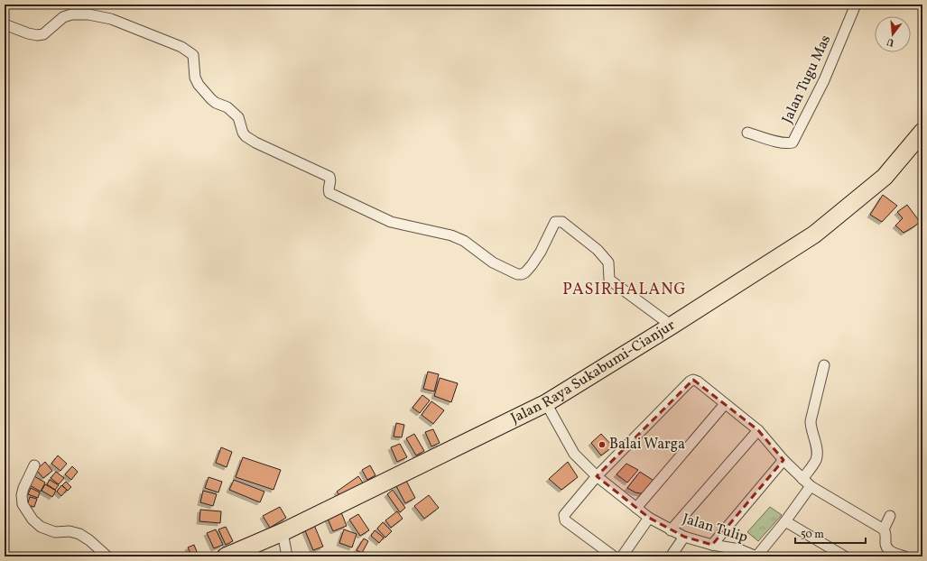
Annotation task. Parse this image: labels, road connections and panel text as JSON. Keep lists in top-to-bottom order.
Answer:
{
  "streets": {
    "highway": ["Jalan Raya Sukabumi-Cianjur"],
    "street": ["Jalan Tugu Mas", "Jalan Tulip"]
  },
  "crossings": [
    ["Jalan Raya Sukabumi-Cianjur", "Jalan Tulip"]
  ],
  "districts": ["PASIRHALANG"],
  "places": ["Balai Warga"],
  "scale_bar": "50 m",
  "north": "bottom"
}
